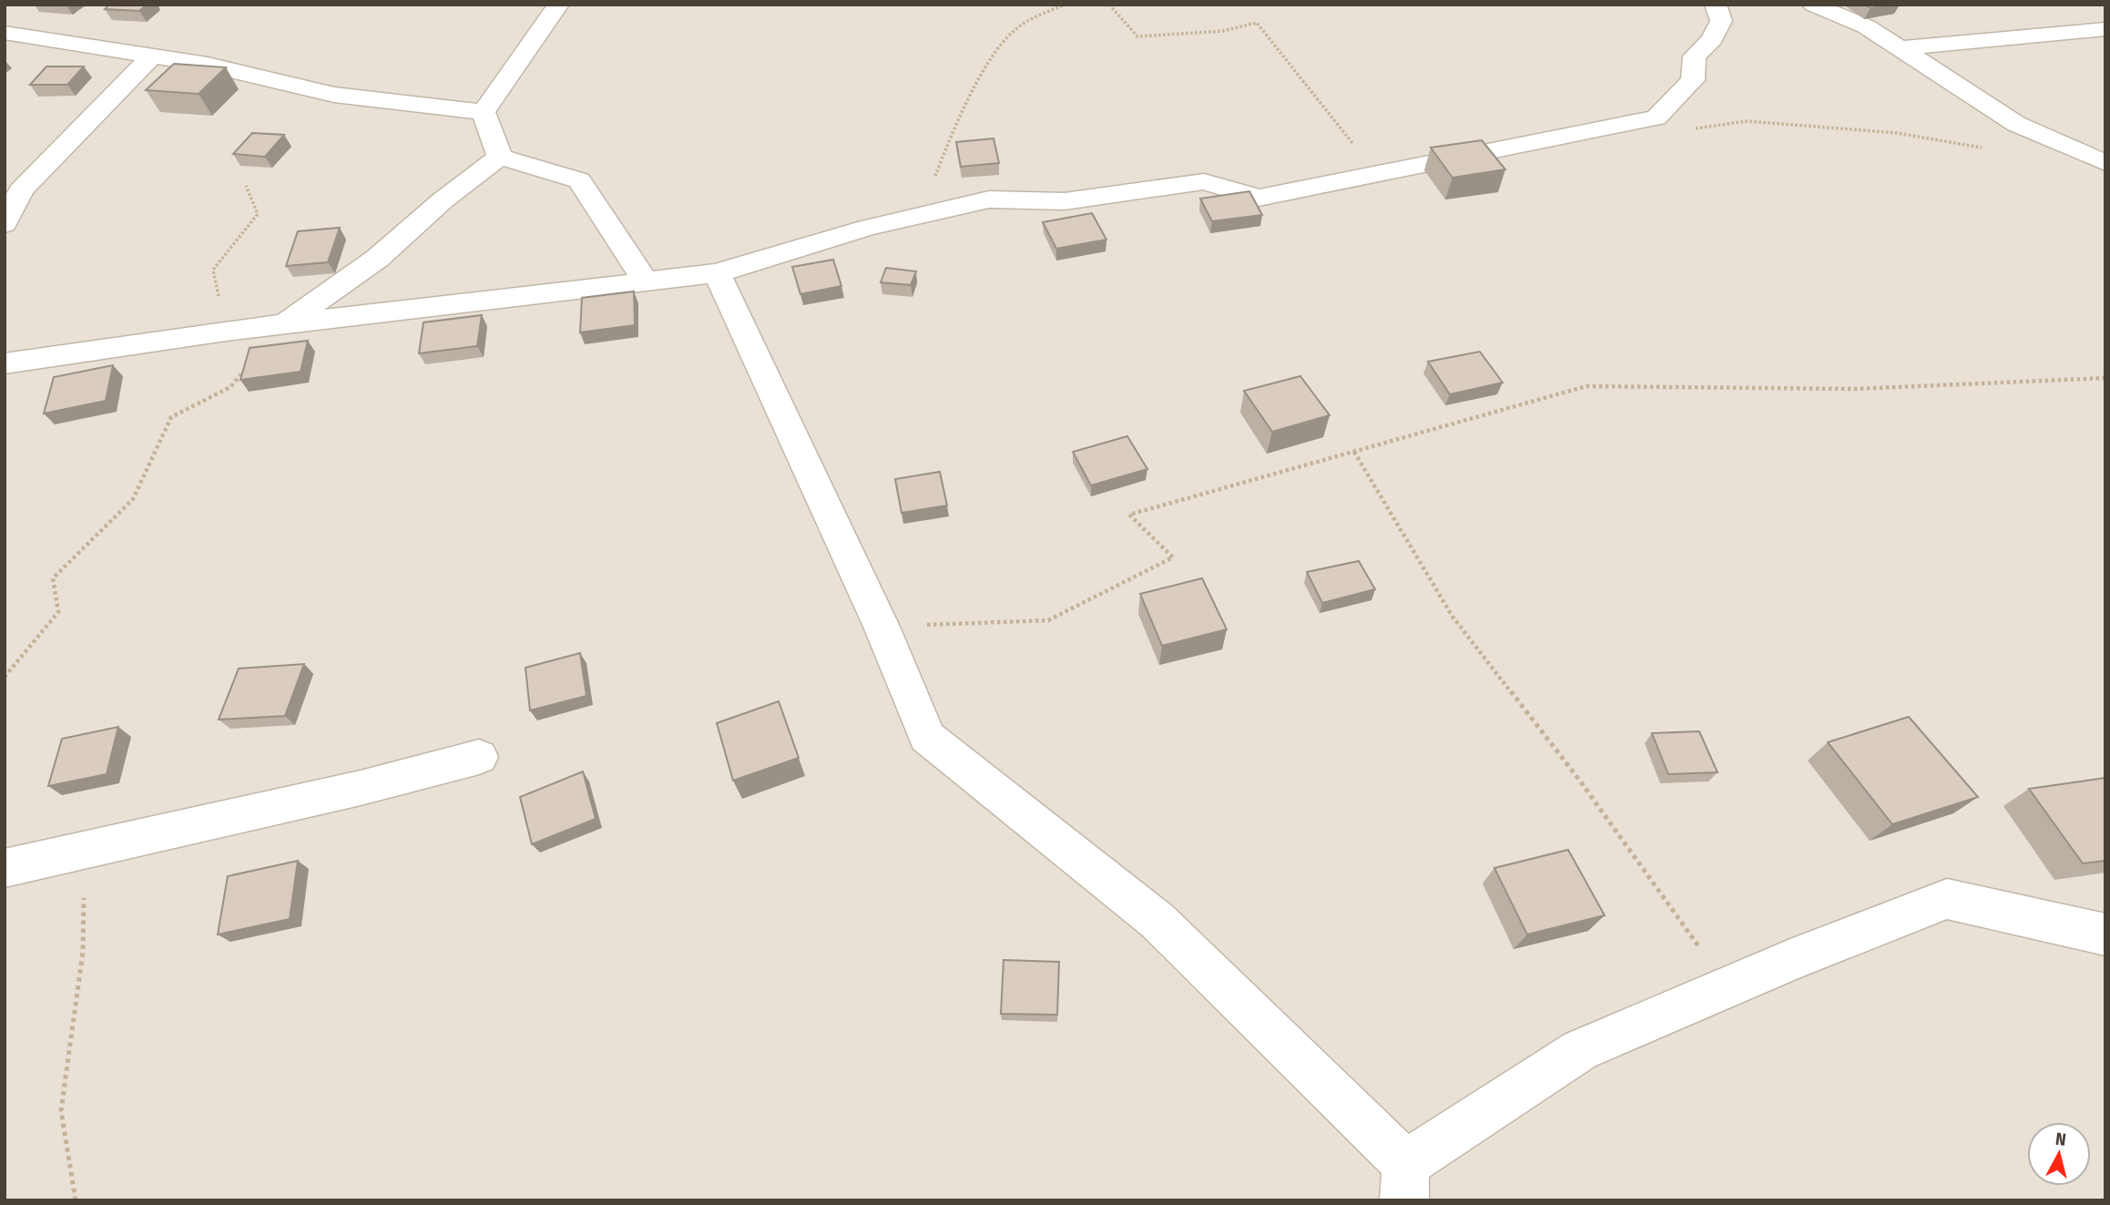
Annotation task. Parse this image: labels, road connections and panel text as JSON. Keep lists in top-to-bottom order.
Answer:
{
  "north": "top"
}
